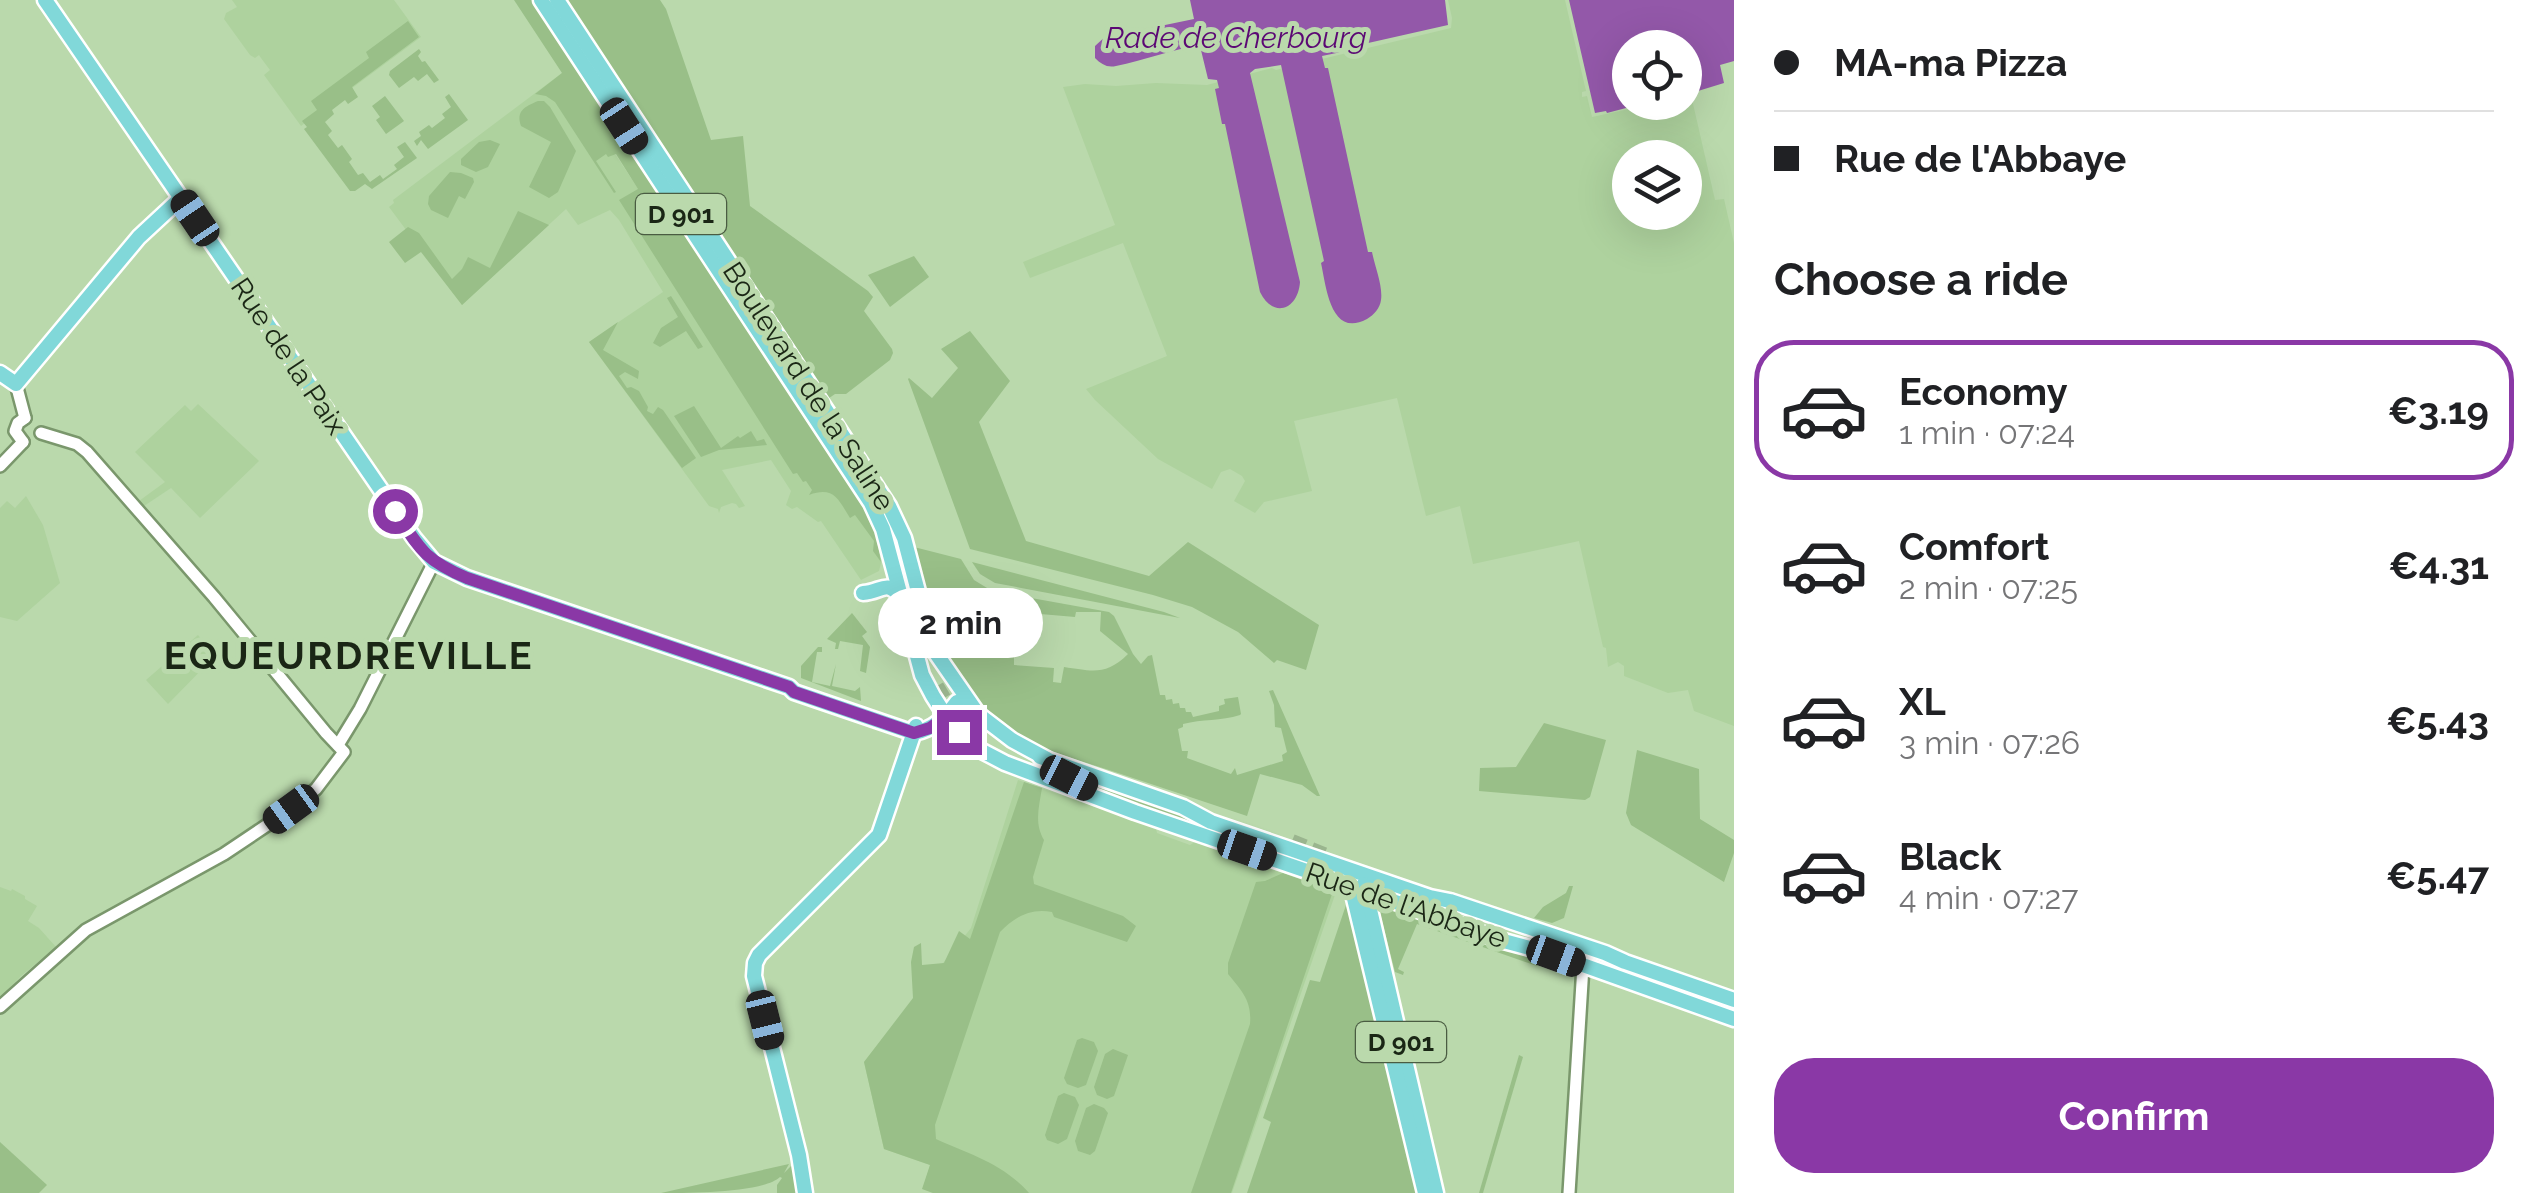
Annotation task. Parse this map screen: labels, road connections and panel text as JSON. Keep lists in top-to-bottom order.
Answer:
{
  "streets": {
    "main road": [
      "D 901",
      "Rue de la Paix",
      "Boulevard de la Saline",
      "Rue de l'Abbaye"
    ]
  },
  "crossings": [
    ["D 901", "Rue de l'Abbaye"],
    ["Boulevard de la Saline", "Rue de l'Abbaye"]
  ],
  "districts": ["EQUEURDREVILLE"],
  "water": ["Rade de Cherbourg"],
  "page": {
    "banner": ["MA-ma Pizza", "Rue de l'Abbaye"],
    "heading": "Choose a ride",
    "list": [
      {
        "name": "Economy",
        "note": "1 min · 07:24",
        "value": "€3.19"
      },
      {
        "name": "Comfort",
        "note": "2 min · 07:25",
        "value": "€4.31"
      },
      {
        "name": "XL",
        "note": "3 min · 07:26",
        "value": "€5.43"
      },
      {
        "name": "Black",
        "note": "4 min · 07:27",
        "value": "€5.47"
      }
    ],
    "bubble": "2 min",
    "buttons": "Confirm"
  }
}
